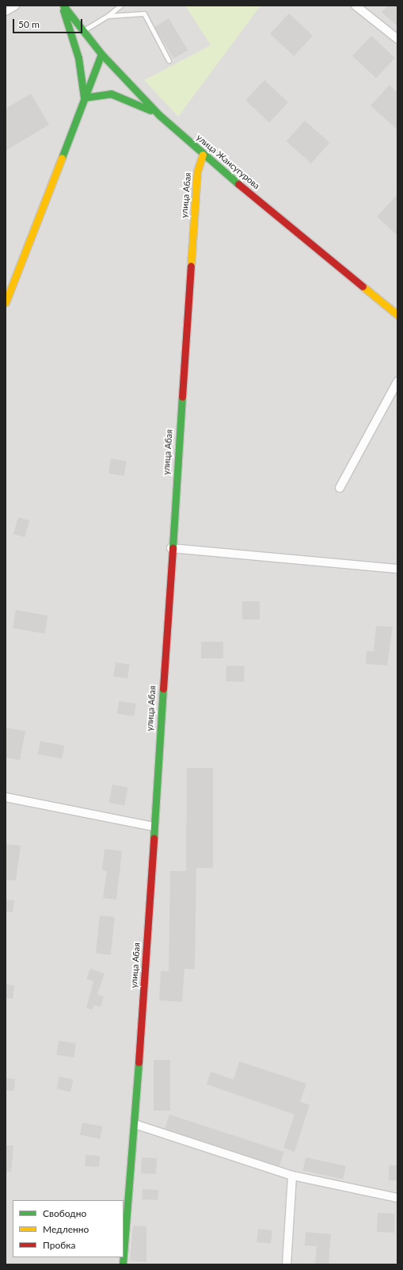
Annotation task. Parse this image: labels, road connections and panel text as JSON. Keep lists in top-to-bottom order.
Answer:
{
  "streets": {
    "street": ["улица Жансугурова", "улица Абая"]
  },
  "crossings": [
    ["улица Жансугурова", "улица Абая"]
  ],
  "legend": ["Свободно", "Медленно", "Пробка"],
  "scale_bar": "50 m"
}
